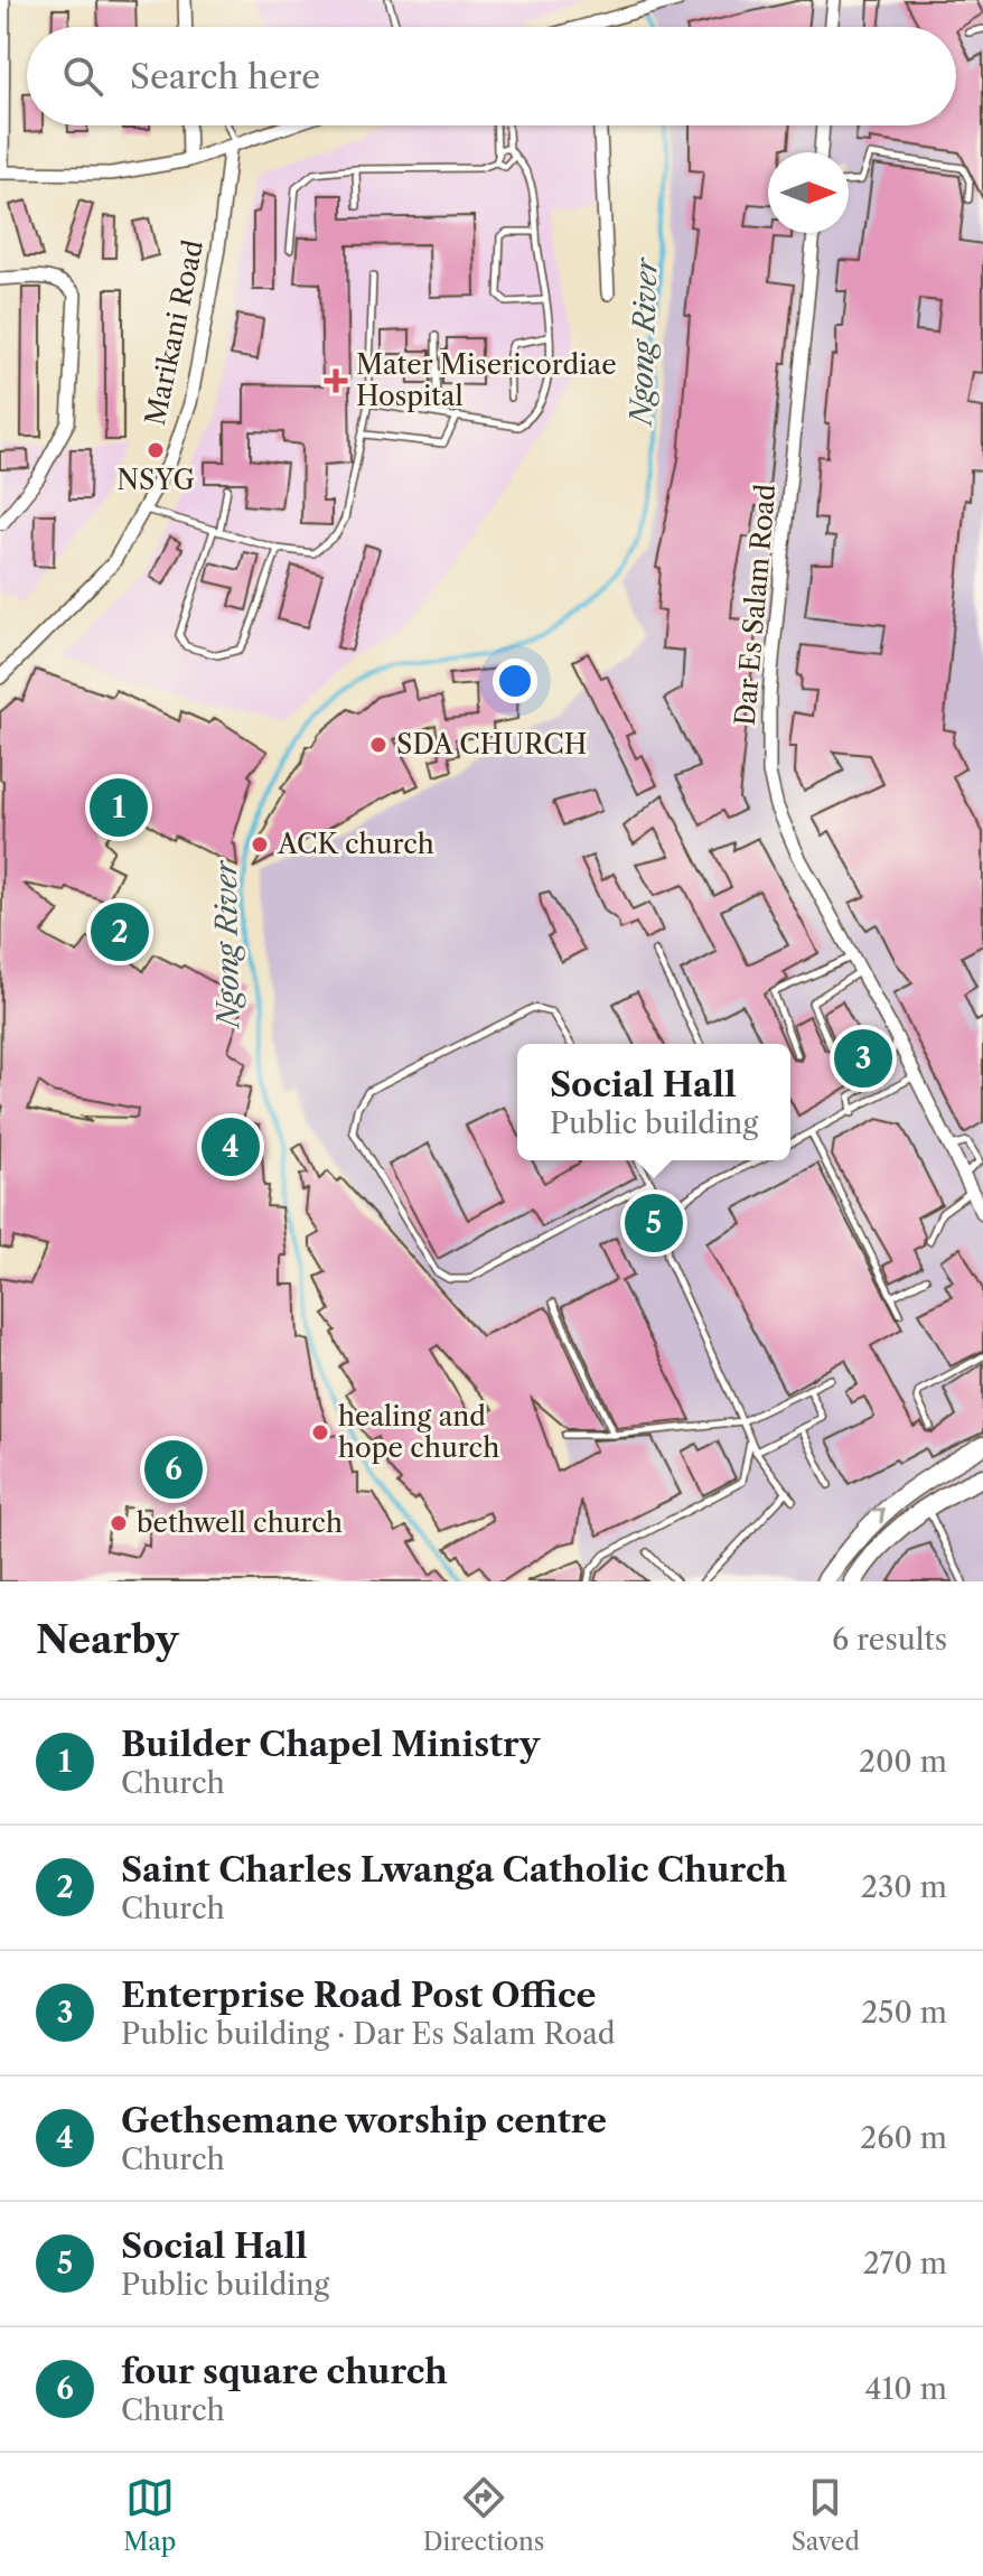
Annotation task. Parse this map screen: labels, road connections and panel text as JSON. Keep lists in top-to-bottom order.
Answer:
{
  "streets": {
    "street": ["Marikani Road", "Dar Es Salam Road"]
  },
  "water": ["Ngong River"],
  "places": {
    "health": ["Mater Misericordiae Hospital"],
    "other": [
      "NSYG",
      "SDA CHURCH",
      "ACK church",
      "healing and hope church",
      "bethwell church"
    ]
  },
  "north": "right",
  "page": {
    "search": "Search here",
    "pins": [
      "1",
      "2",
      "3",
      "4",
      "5",
      "6"
    ],
    "popup": ["Social Hall", "Public building"],
    "heading": ["Nearby", "6 results"],
    "list": [
      {
        "mark": "1",
        "name": "Builder Chapel Ministry",
        "note": "Church",
        "value": "200 m"
      },
      {
        "mark": "2",
        "name": "Saint Charles Lwanga Catholic Church",
        "note": "Church",
        "value": "230 m"
      },
      {
        "mark": "3",
        "name": "Enterprise Road Post Office",
        "note": "Public building · Dar Es Salam Road",
        "value": "250 m"
      },
      {
        "mark": "4",
        "name": "Gethsemane worship centre",
        "note": "Church",
        "value": "260 m"
      },
      {
        "mark": "5",
        "name": "Social Hall",
        "note": "Public building",
        "value": "270 m"
      },
      {
        "mark": "6",
        "name": "four square church",
        "note": "Church",
        "value": "410 m"
      }
    ],
    "nav": ["Map", "Directions", "Saved"]
  }
}
